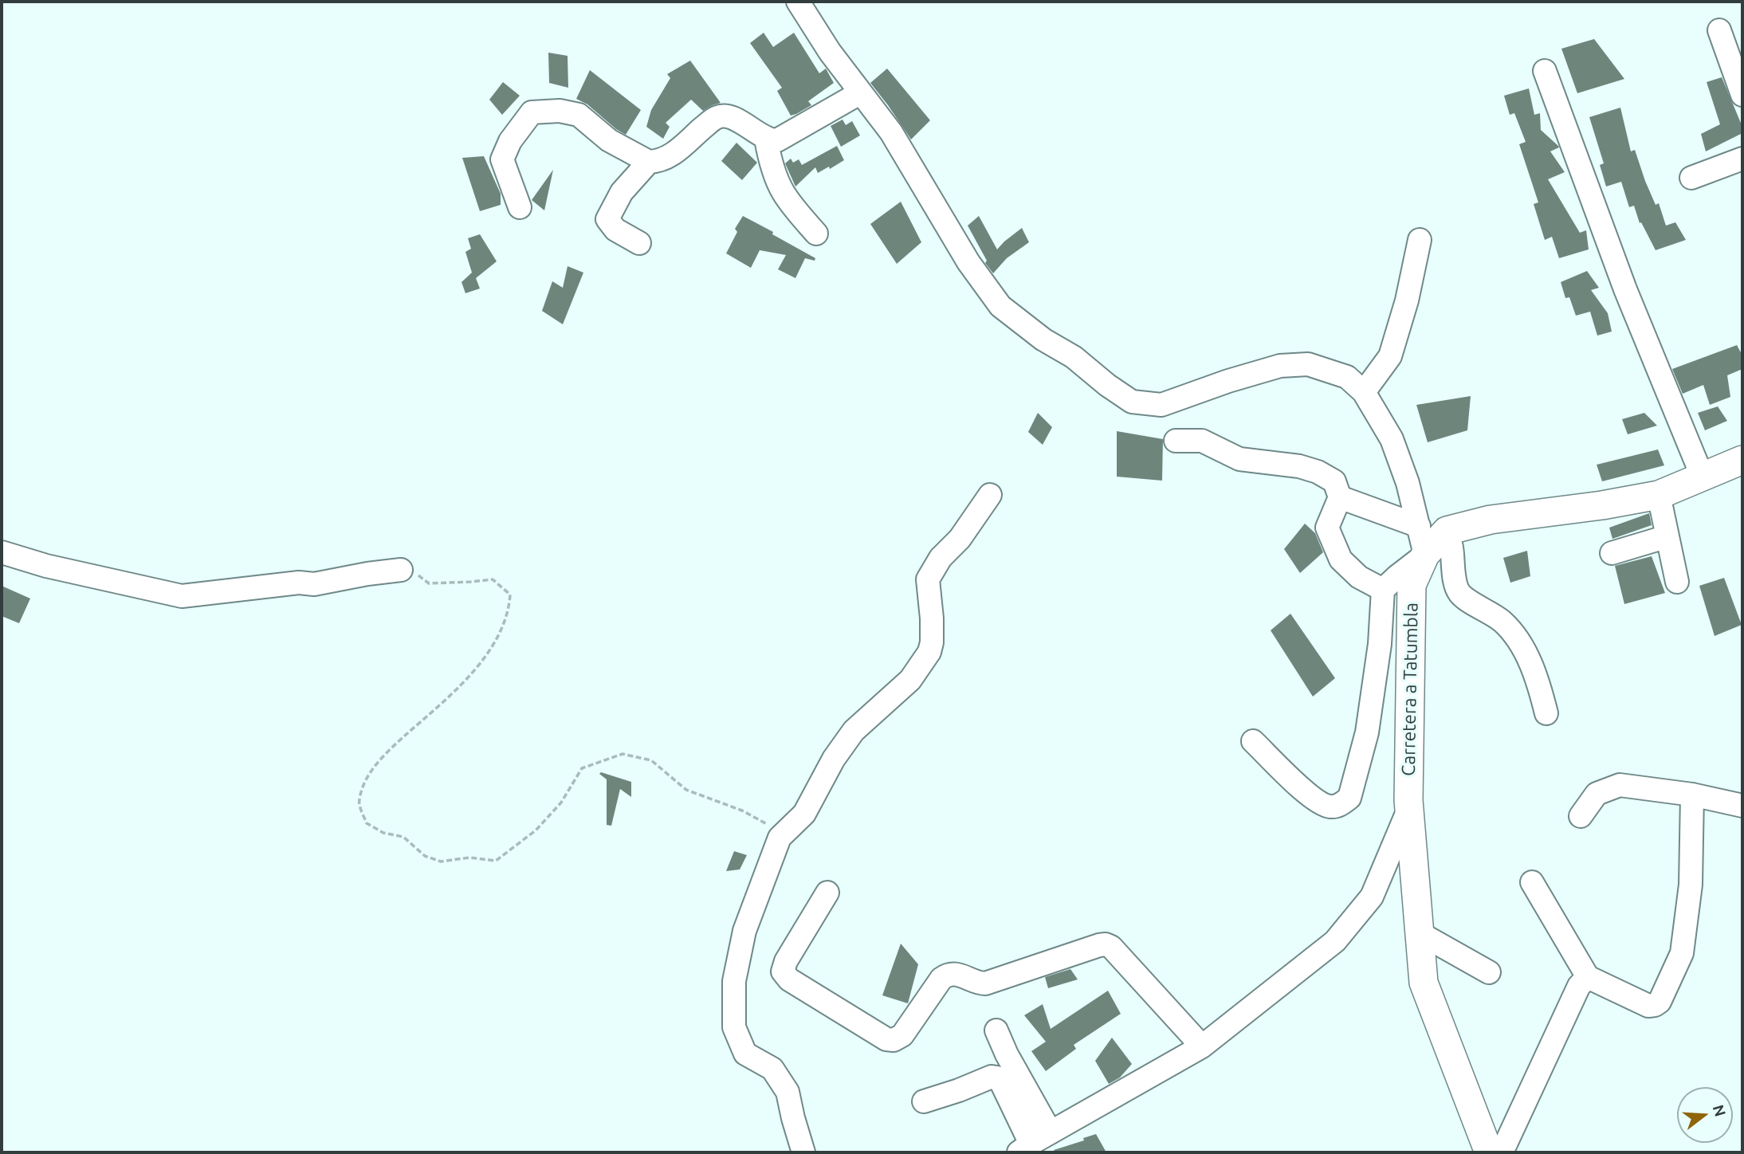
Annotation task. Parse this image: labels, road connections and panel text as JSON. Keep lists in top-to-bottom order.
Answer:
{
  "streets": {
    "main road": ["Carretera a Tatumbla"]
  },
  "north": "right"
}
